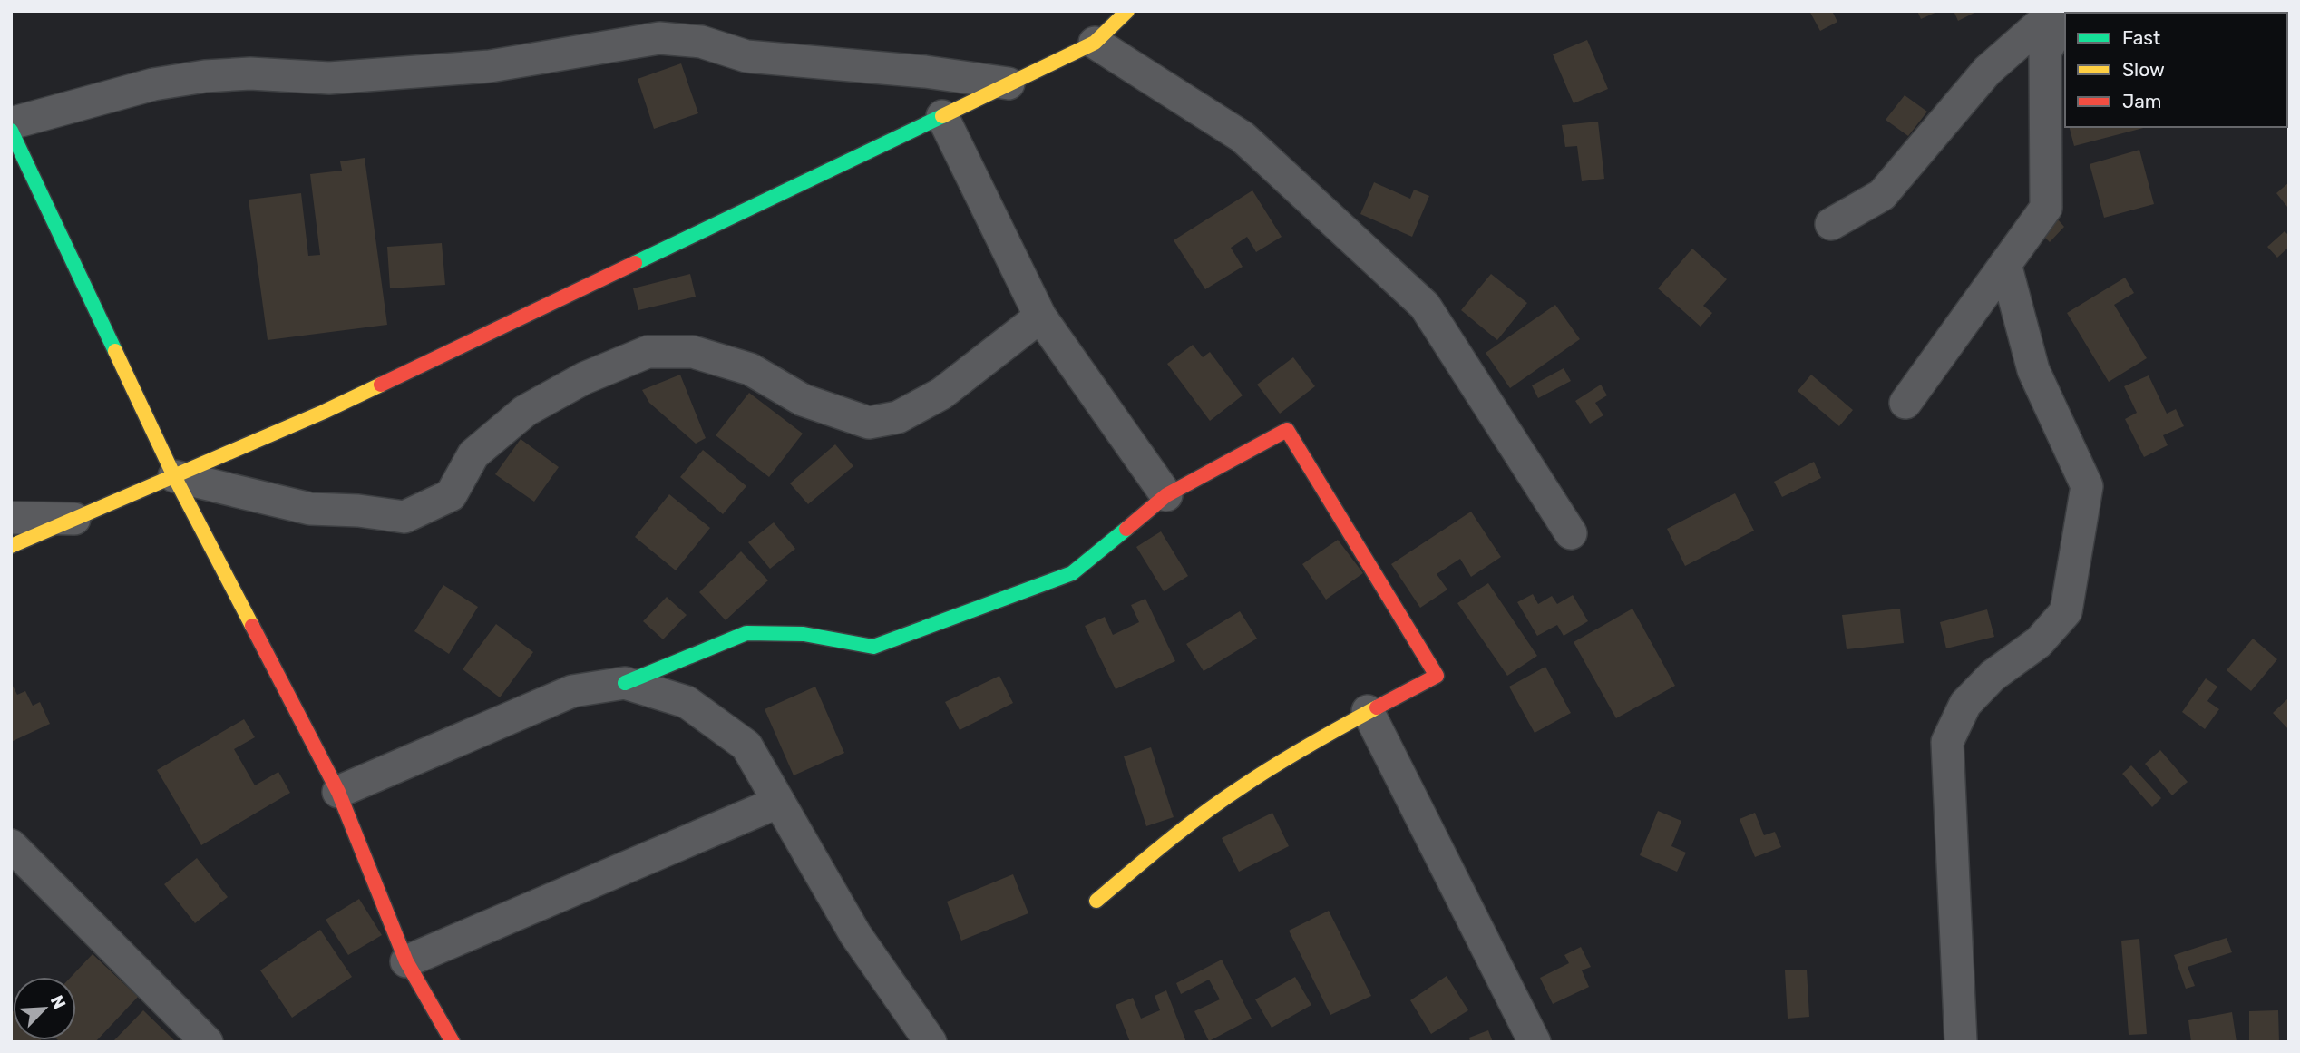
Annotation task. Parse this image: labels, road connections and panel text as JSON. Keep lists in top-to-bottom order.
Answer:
{
  "legend": ["Fast", "Slow", "Jam"],
  "north": "top right"
}
